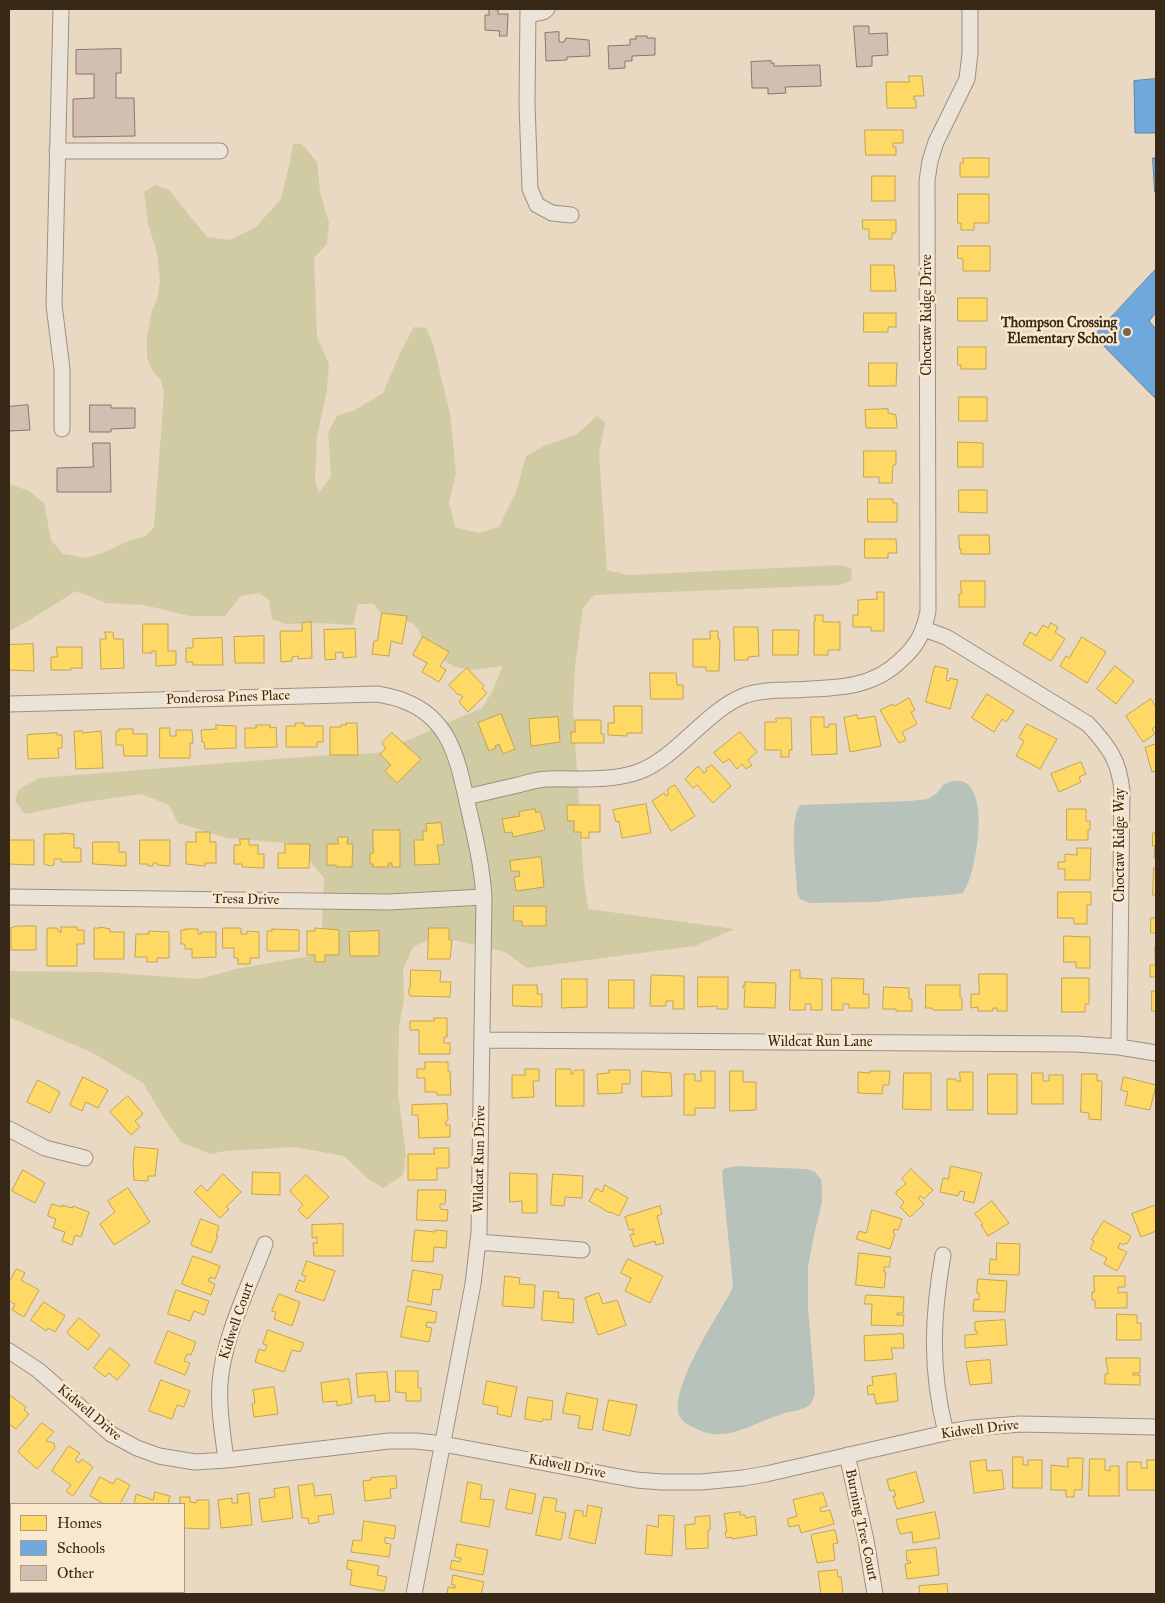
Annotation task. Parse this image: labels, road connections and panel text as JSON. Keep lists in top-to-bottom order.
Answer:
{
  "streets": {
    "street": [
      "Choctaw Ridge Drive",
      "Ponderosa Pines Place",
      "Choctaw Ridge Way",
      "Tresa Drive",
      "Wildcat Run Lane",
      "Wildcat Run Drive",
      "Kidwell Court",
      "Kidwell Drive",
      "Burning Tree Court"
    ]
  },
  "crossings": [
    ["Choctaw Ridge Drive", "Choctaw Ridge Way"],
    ["Ponderosa Pines Place", "Wildcat Run Drive"],
    ["Choctaw Ridge Way", "Wildcat Run Lane"],
    ["Tresa Drive", "Wildcat Run Drive"],
    ["Wildcat Run Lane", "Wildcat Run Drive"],
    ["Wildcat Run Drive", "Kidwell Drive"],
    ["Kidwell Court", "Kidwell Drive"],
    ["Kidwell Drive", "Burning Tree Court"]
  ],
  "places": ["Thompson Crossing Elementary School"],
  "legend": ["Homes", "Schools", "Other"]
}
